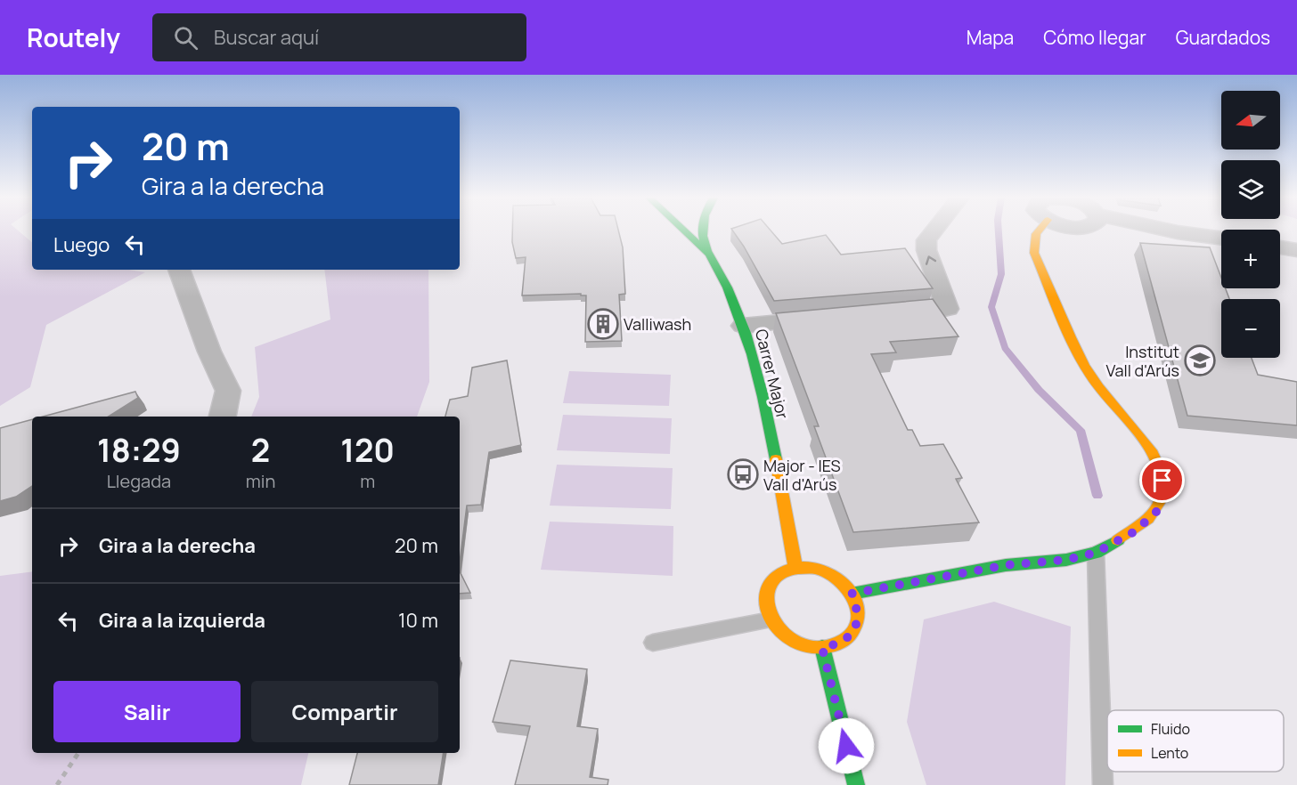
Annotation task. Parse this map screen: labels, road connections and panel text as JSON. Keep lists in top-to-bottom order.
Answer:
{
  "streets": {
    "street": ["Carrer Major"]
  },
  "places": {
    "building": ["Valliwash"],
    "school or university": ["Institut Vall d'Arús"],
    "bus stop": ["Major - IES Vall d'Arús"]
  },
  "legend": ["Fluido", "Lento"],
  "north": "left",
  "page": {
    "header": "Routely",
    "search": "Buscar aquí",
    "nav": ["Mapa", "Cómo llegar", "Guardados"],
    "map_buttons": ["+", "−"],
    "turn": ["20 m", "Gira a la derecha"],
    "then": "Luego",
    "eta": [
      "18:29",
      "Llegada",
      "2",
      "min",
      "120",
      "m"
    ],
    "list": [
      {
        "name": "Gira a la derecha",
        "value": "20 m"
      },
      {
        "name": "Gira a la izquierda",
        "value": "10 m"
      }
    ],
    "buttons": ["Salir", "Compartir"]
  }
}
